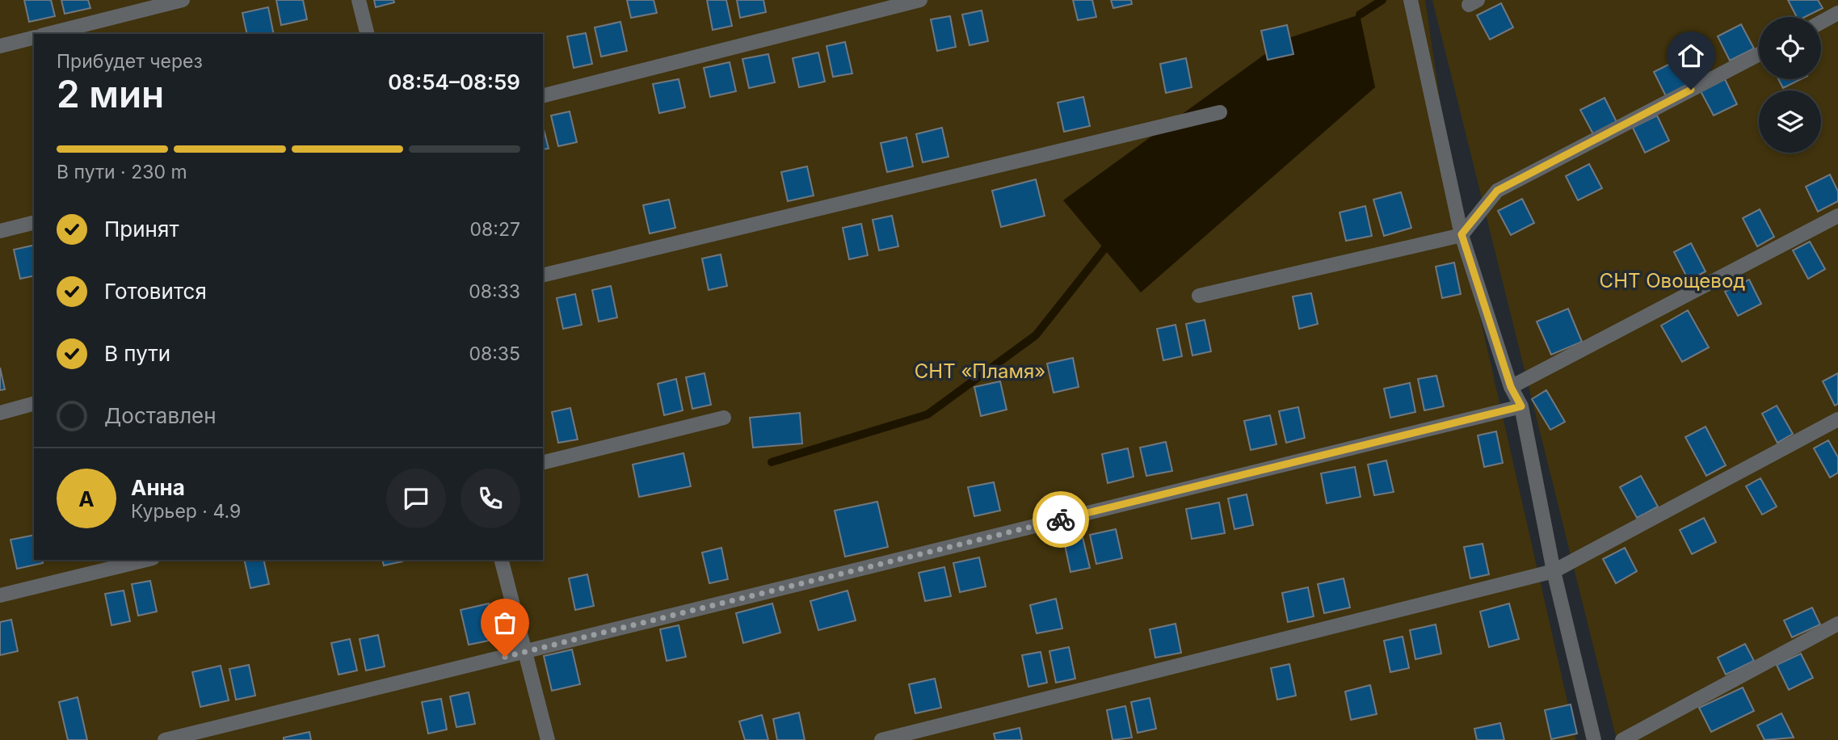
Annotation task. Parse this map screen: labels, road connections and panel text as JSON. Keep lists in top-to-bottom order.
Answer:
{
  "parks": ["СНТ Овощевод", "СНТ «Пламя»"],
  "page": {
    "heading": ["2 мин", "Прибудет через", "08:54–08:59"],
    "panel": ["Анна", "Курьер · 4.9"],
    "bar": "В пути · 230 m",
    "list": [
      ["Принят", "08:27"],
      ["Готовится", "08:33"],
      ["В пути", "08:35"],
      "Доставлен"
    ],
    "round": "А"
  }
}
